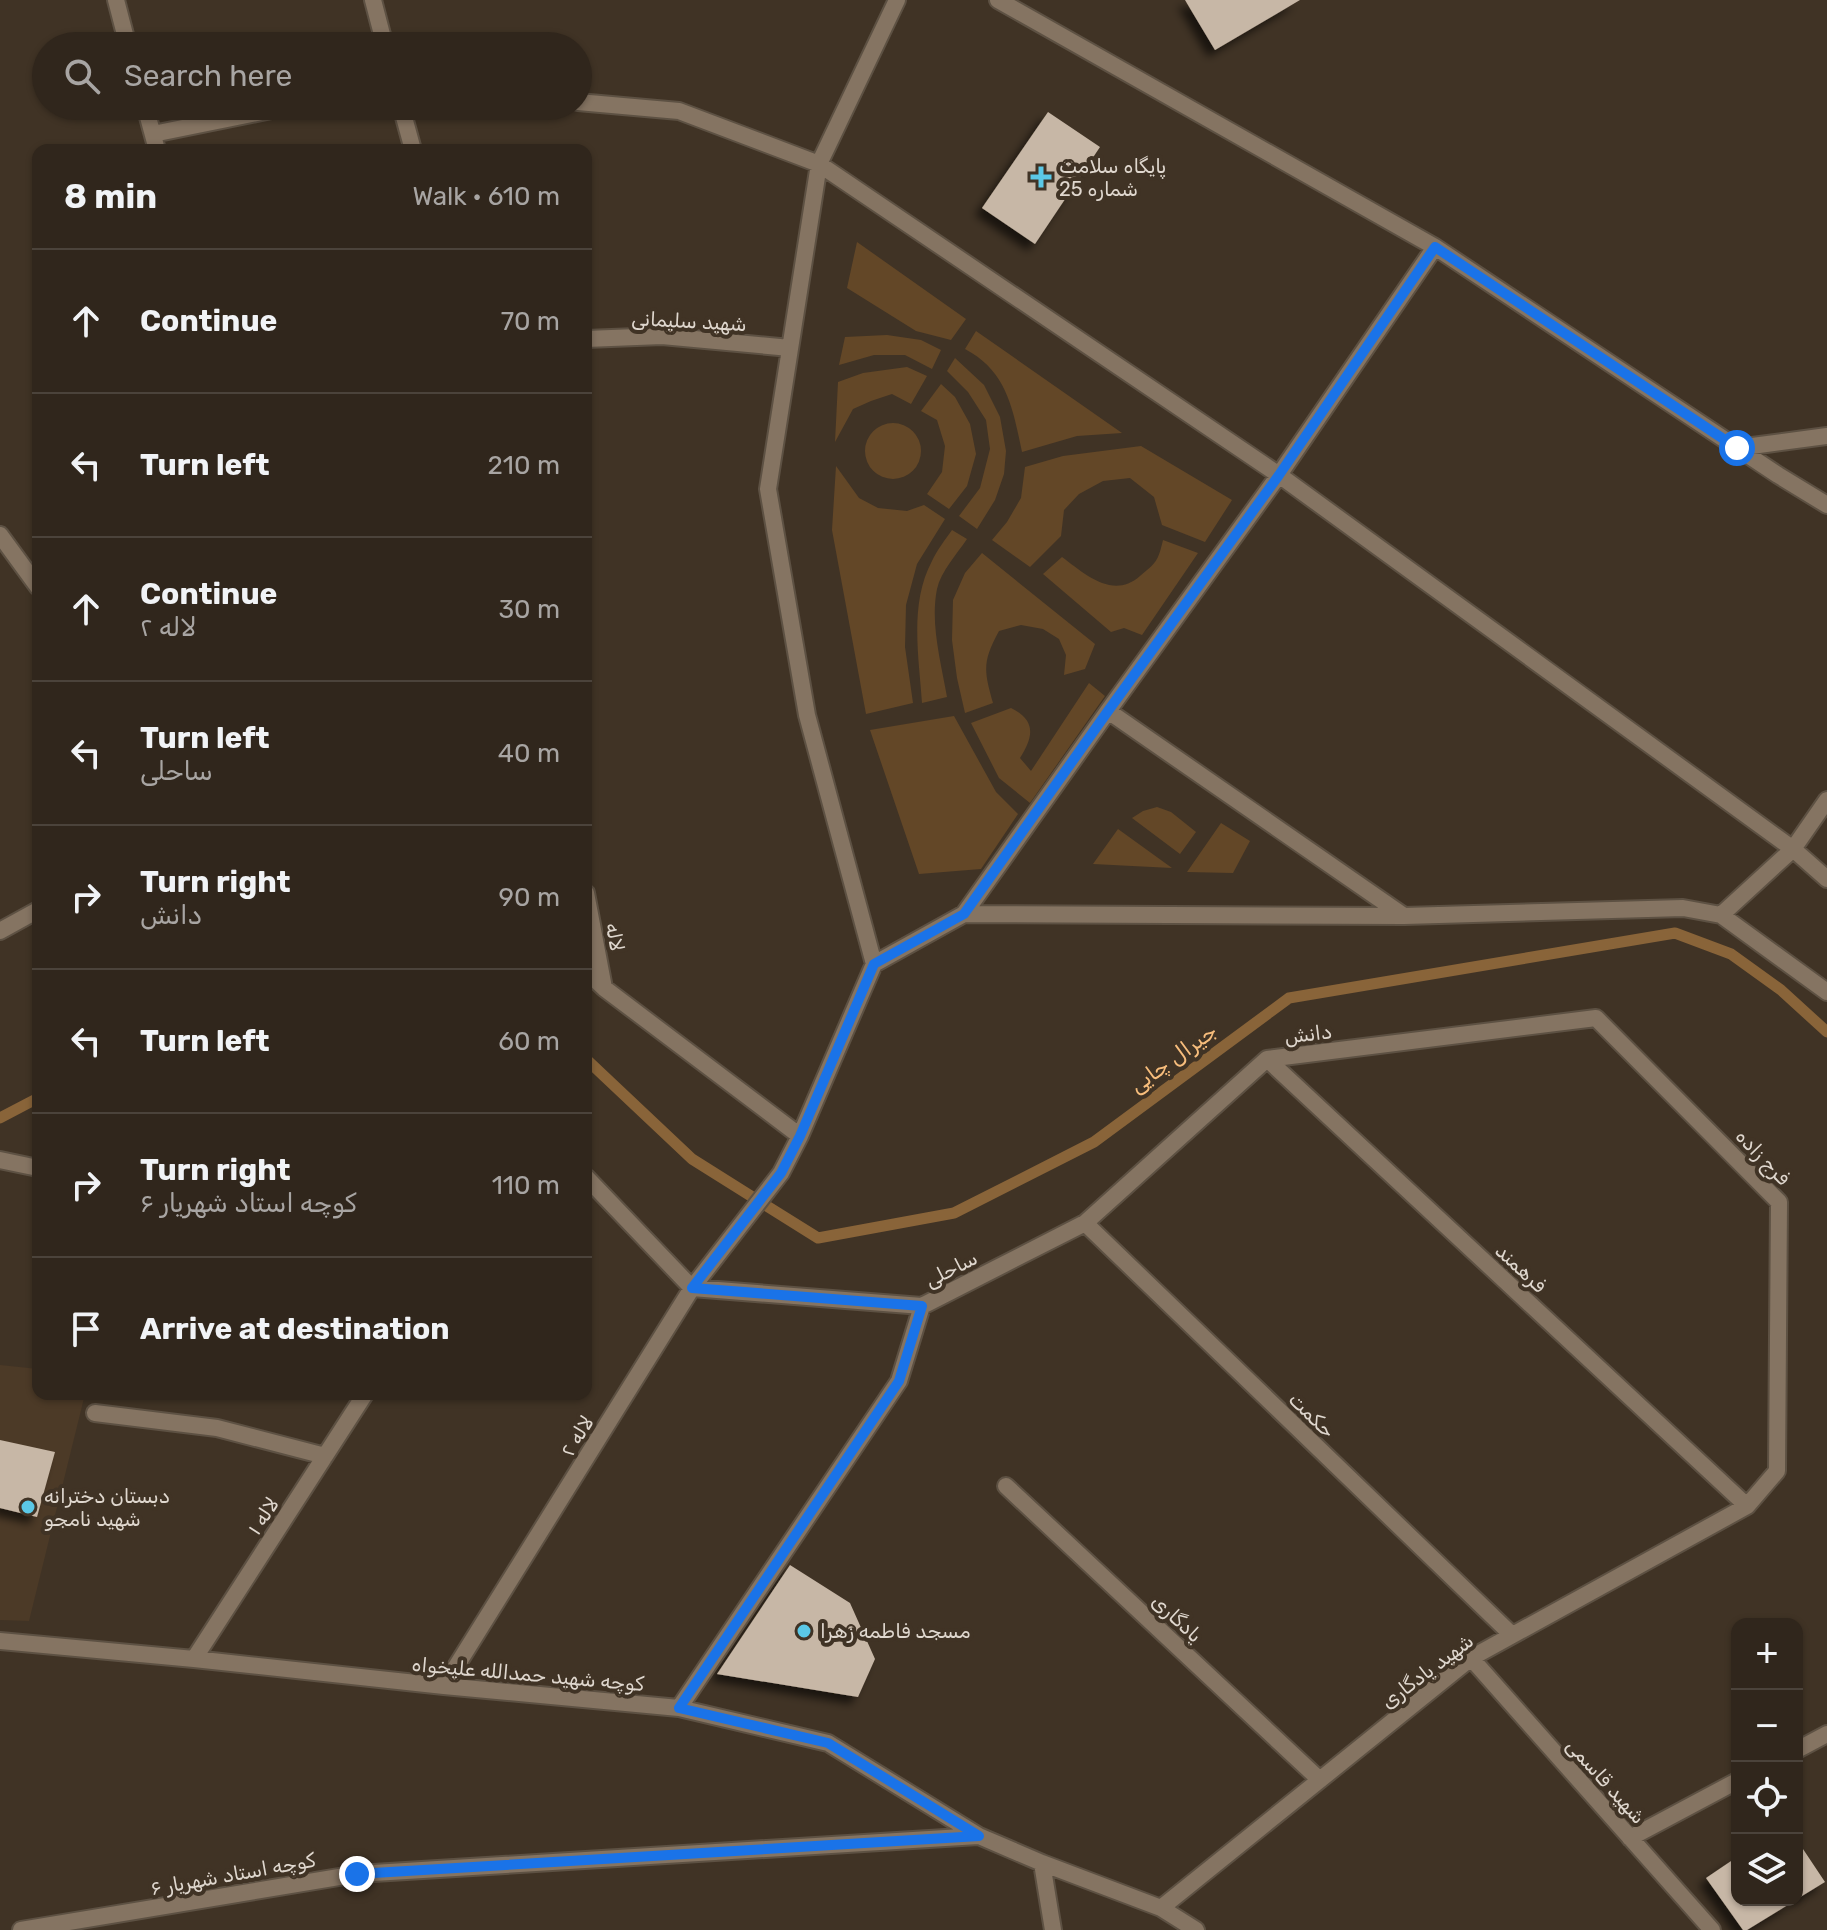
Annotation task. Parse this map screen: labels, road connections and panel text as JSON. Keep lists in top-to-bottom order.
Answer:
{
  "streets": {
    "street": [
      "شهید سلیمانی",
      "لاله",
      "دانش",
      "فرج زاده",
      "فرهمند",
      "ساحلی",
      "حکمت",
      "لاله ۲",
      "لاله ۱",
      "یادگاری",
      "شهید یادگاری",
      "کوچه شهید حمدالله علیخواه",
      "شهید قاسمی",
      "کوچه استاد شهریار ۶"
    ]
  },
  "crossings": [
    ["دانش", "فرج زاده"],
    ["دانش", "فرهمند"],
    ["دانش", "ساحلی"],
    ["دانش", "حکمت"],
    ["فرج زاده", "شهید یادگاری"],
    ["فرهمند", "شهید یادگاری"],
    ["ساحلی", "حکمت"],
    ["ساحلی", "لاله ۲"],
    ["حکمت", "شهید یادگاری"],
    ["لاله ۲", "کوچه شهید حمدالله علیخواه"],
    ["لاله ۱", "کوچه شهید حمدالله علیخواه"],
    ["یادگاری", "شهید یادگاری"],
    ["شهید یادگاری", "کوچه شهید حمدالله علیخواه"],
    ["شهید یادگاری", "شهید قاسمی"],
    ["کوچه شهید حمدالله علیخواه", "کوچه استاد شهریار ۶"]
  ],
  "water": ["جیرال چایی"],
  "places": {
    "health": ["پایگاه سلامت شماره 25"],
    "other": ["دبستان دخترانه شهید نامجو", "مسجد فاطمه زهرا"]
  },
  "page": {
    "search": "Search here",
    "heading": ["8 min", "Walk · 610 m"],
    "list": [
      ["Continue", "70 m"],
      ["Turn left", "210 m"],
      ["Continue", "لاله ۲", "30 m"],
      ["Turn left", "ساحلی", "40 m"],
      ["Turn right", "دانش", "90 m"],
      ["Turn left", "60 m"],
      ["Turn right", "کوچه استاد شهریار ۶", "110 m"],
      "Arrive at destination"
    ],
    "map_buttons": ["+", "−"]
  }
}
